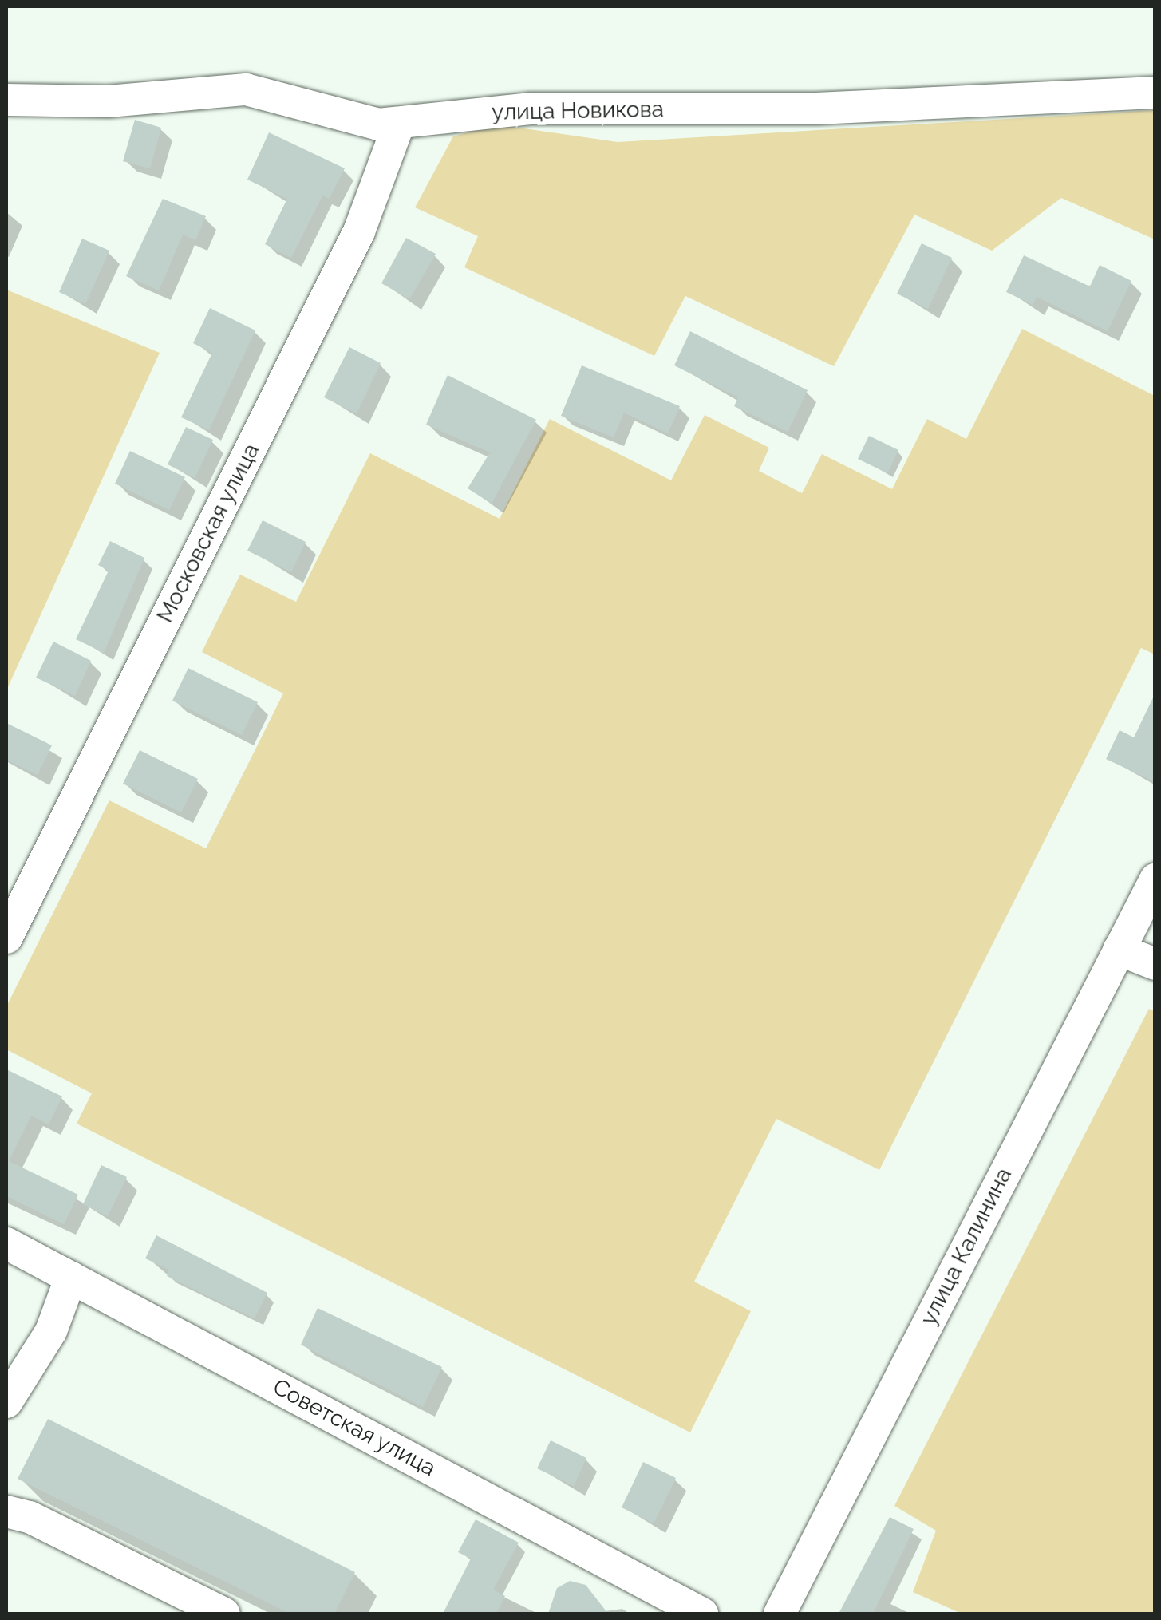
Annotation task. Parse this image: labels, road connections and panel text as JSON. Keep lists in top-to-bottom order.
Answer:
{
  "streets": {
    "street": [
      "улица Новикова",
      "Московская улица",
      "улица Калинина",
      "Советская улица"
    ]
  },
  "crossings": [
    ["улица Новикова", "Московская улица"]
  ]
}
